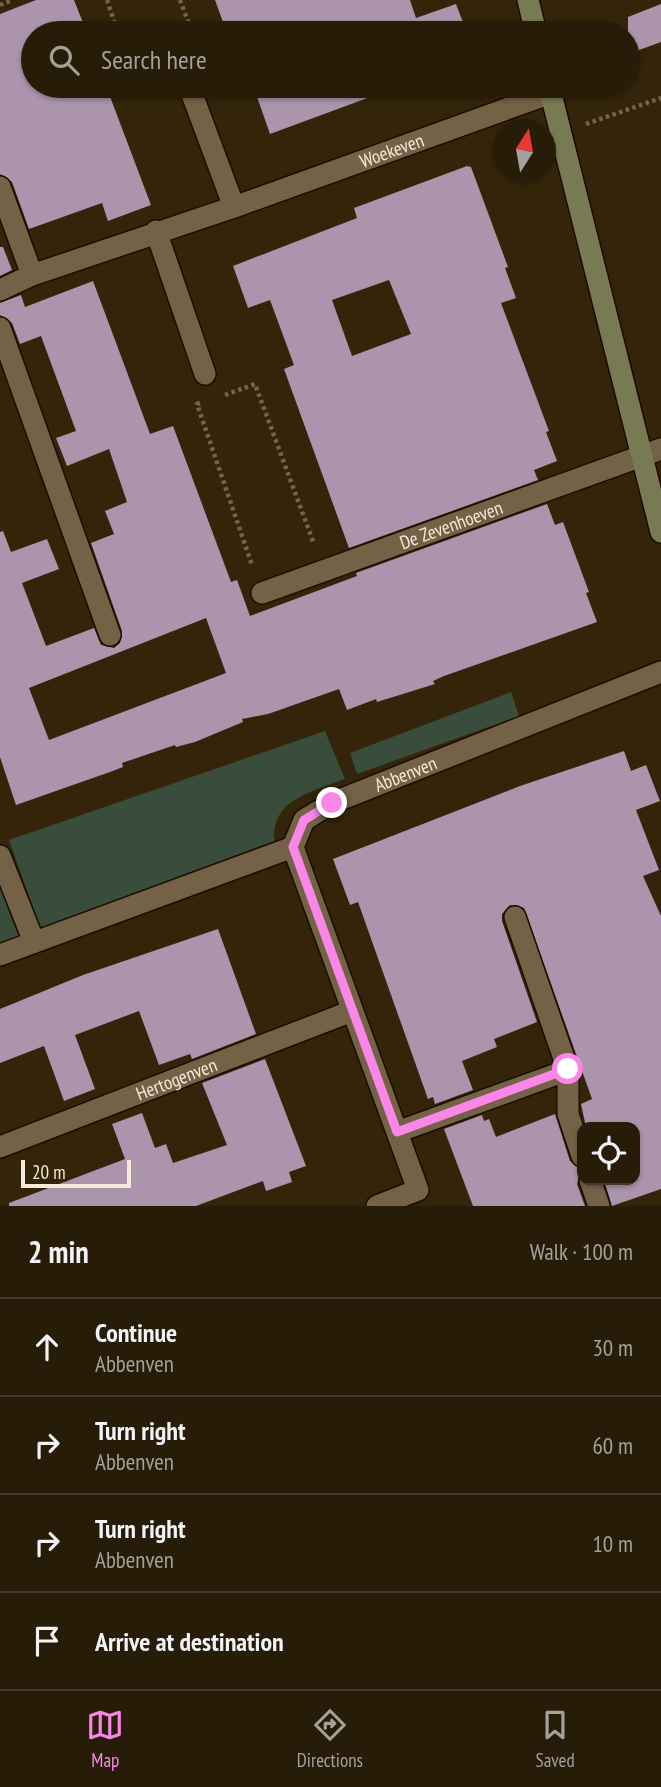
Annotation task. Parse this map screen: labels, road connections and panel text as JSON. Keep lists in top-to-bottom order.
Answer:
{
  "streets": {
    "street": [
      "Woekeven",
      "De Zevenhoeven",
      "Abbenven",
      "Hertogenven"
    ]
  },
  "scale_bar": "20 m",
  "north": "top",
  "page": {
    "search": "Search here",
    "scale": "20 m",
    "heading": ["2 min", "Walk · 100 m"],
    "list": [
      ["Continue", "Abbenven", "30 m"],
      ["Turn right", "Abbenven", "60 m"],
      ["Turn right", "Abbenven", "10 m"],
      "Arrive at destination"
    ],
    "nav": ["Map", "Directions", "Saved"]
  }
}
